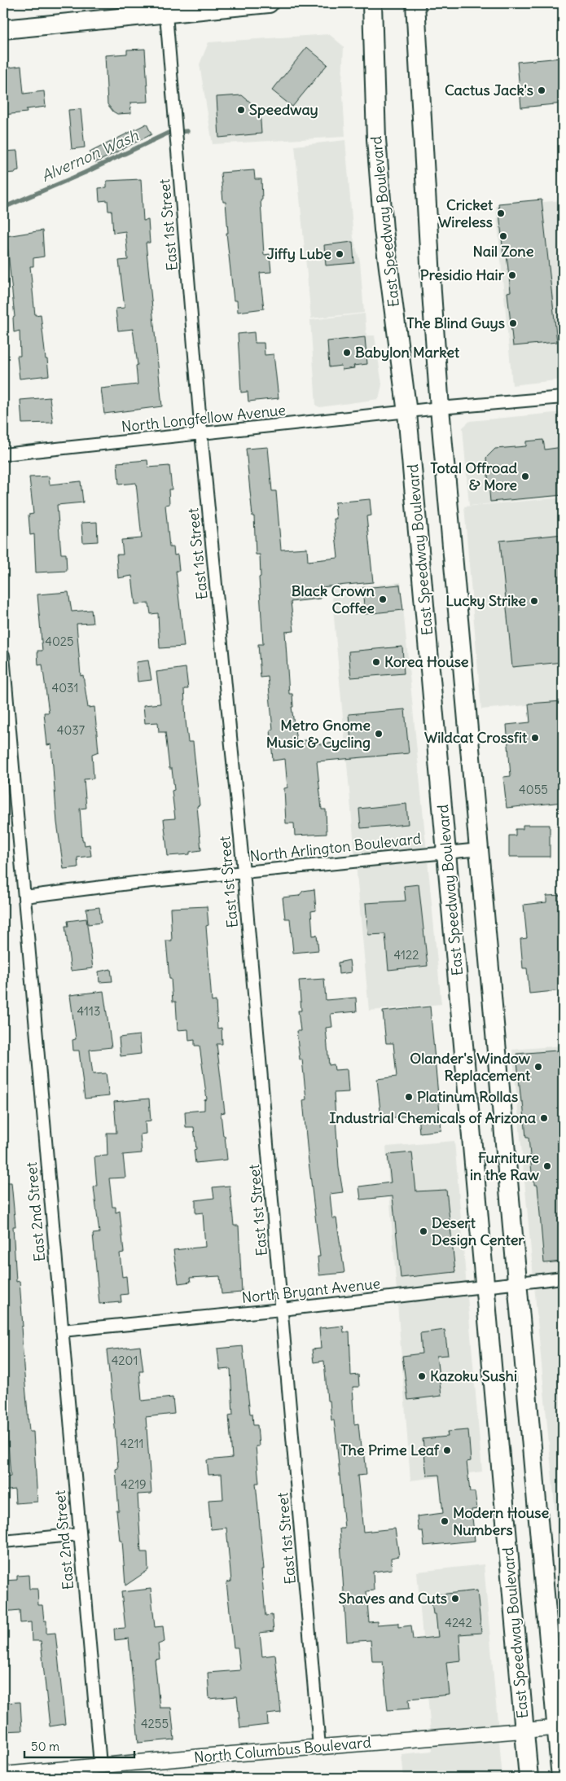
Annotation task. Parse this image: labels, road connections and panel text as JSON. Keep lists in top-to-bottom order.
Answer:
{
  "streets": {
    "main road": ["East Speedway Boulevard"],
    "street": [
      "East 1st Street",
      "North Longfellow Avenue",
      "North Arlington Boulevard",
      "East 2nd Street",
      "North Bryant Avenue",
      "North Columbus Boulevard"
    ]
  },
  "crossings": [
    ["East Speedway Boulevard", "North Longfellow Avenue"],
    ["East Speedway Boulevard", "North Arlington Boulevard"],
    ["East Speedway Boulevard", "North Bryant Avenue"],
    ["East Speedway Boulevard", "North Columbus Boulevard"],
    ["East 1st Street", "North Longfellow Avenue"],
    ["East 1st Street", "North Arlington Boulevard"],
    ["East 1st Street", "North Bryant Avenue"],
    ["East 1st Street", "North Columbus Boulevard"],
    ["North Arlington Boulevard", "East 2nd Street"],
    ["East 2nd Street", "North Bryant Avenue"],
    ["East 2nd Street", "North Columbus Boulevard"]
  ],
  "water": ["Alvernon Wash"],
  "places": [
    "Cactus Jack's",
    "Speedway",
    "Cricket Wireless",
    "Nail Zone",
    "Jiffy Lube",
    "Presidio Hair",
    "The Blind Guys",
    "Babylon Market",
    "Total Offroad & More",
    "Black Crown Coffee",
    "Lucky Strike",
    "Korea House",
    "Metro Gnome Music & Cycling",
    "Wildcat Crossfit",
    "Olander's Window Replacement",
    "Platinum Rollas",
    "Industrial Chemicals of Arizona",
    "Furniture in the Raw",
    "Desert Design Center",
    "Kazoku Sushi",
    "The Prime Leaf",
    "Modern House Numbers",
    "Shaves and Cuts"
  ],
  "house_numbers": [
    "4025",
    "4031",
    "4037",
    "4055",
    "4122",
    "4113",
    "4201",
    "4211",
    "4219",
    "4242",
    "4255"
  ],
  "scale_bar": "50 m"
}
